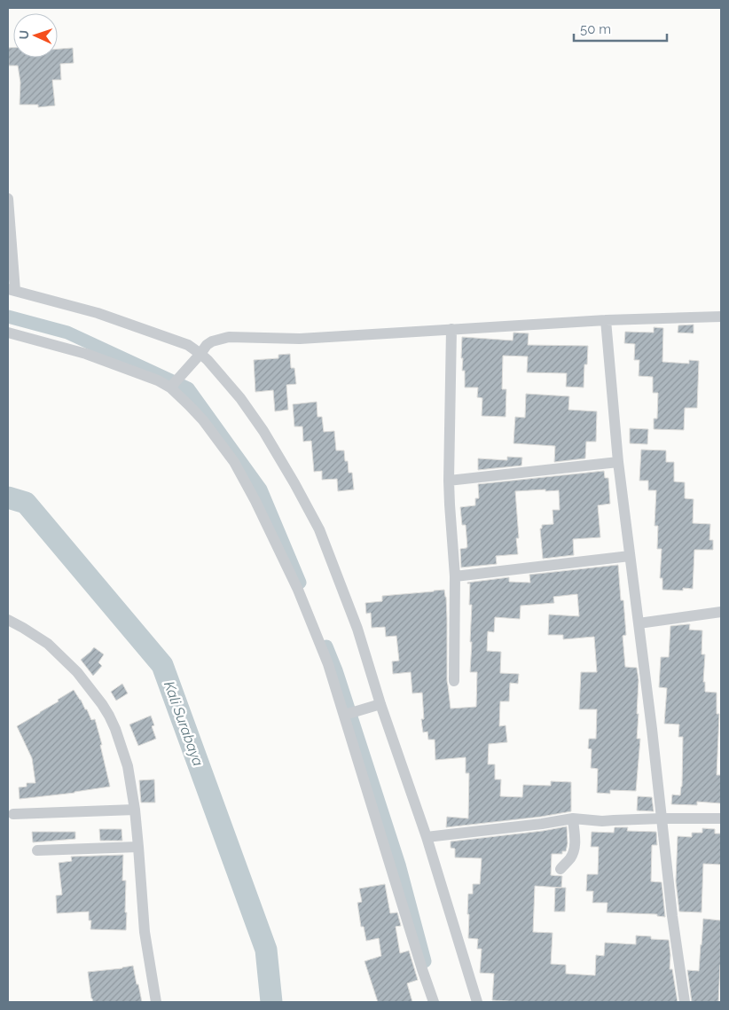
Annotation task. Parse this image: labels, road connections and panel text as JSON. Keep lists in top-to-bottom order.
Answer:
{
  "water": ["Kali Surabaya"],
  "scale_bar": "50 m",
  "north": "left"
}
